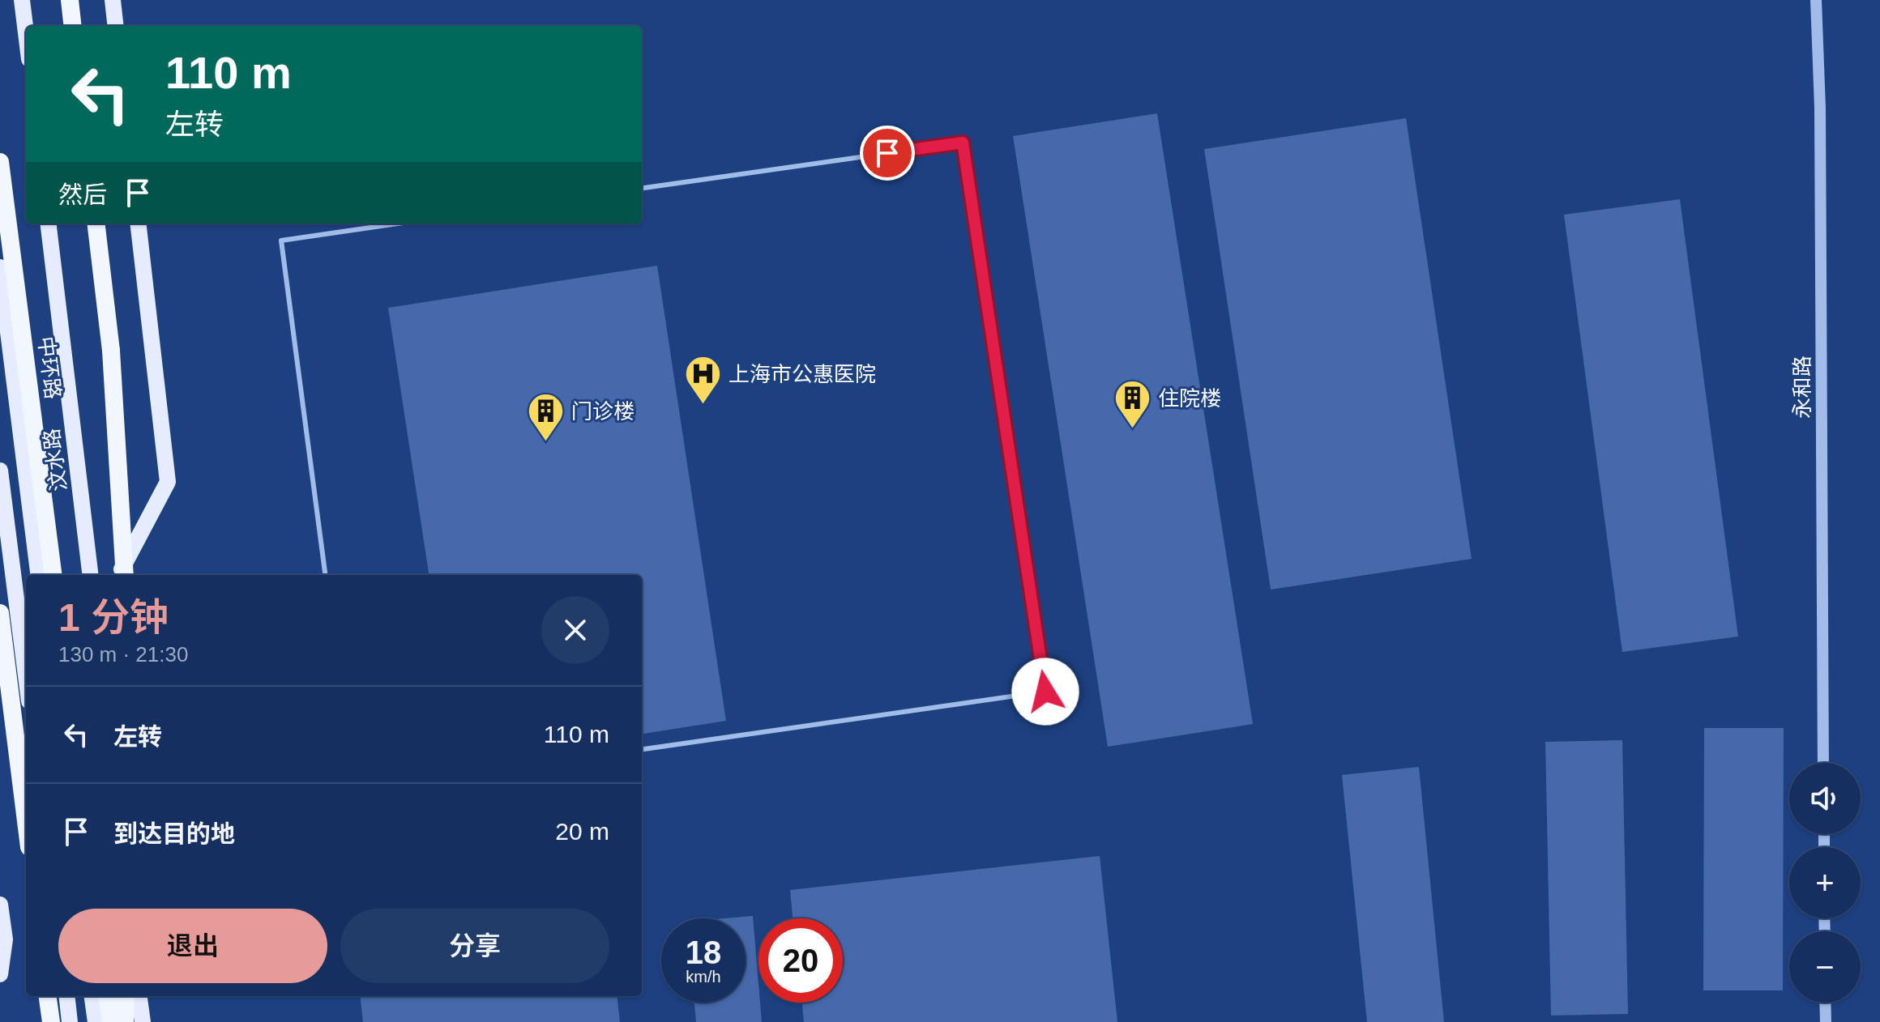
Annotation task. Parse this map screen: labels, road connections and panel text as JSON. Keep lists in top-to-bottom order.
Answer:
{
  "streets": {
    "highway": ["中环路"],
    "main road": ["汶水路"],
    "street": ["永和路"]
  },
  "places": {
    "hospital": ["上海市公惠医院"],
    "building": ["住院楼", "门诊楼"]
  },
  "page": {
    "turn": ["110 m", "左转"],
    "then": "然后",
    "heading": ["1 分钟", "130 m · 21:30"],
    "list": [
      {
        "name": "左转",
        "value": "110 m"
      },
      {
        "name": "到达目的地",
        "value": "20 m"
      }
    ],
    "map_buttons": ["+", "−"],
    "buttons": ["退出", "分享"],
    "speed": "18 km/h",
    "limit": "20"
  }
}
